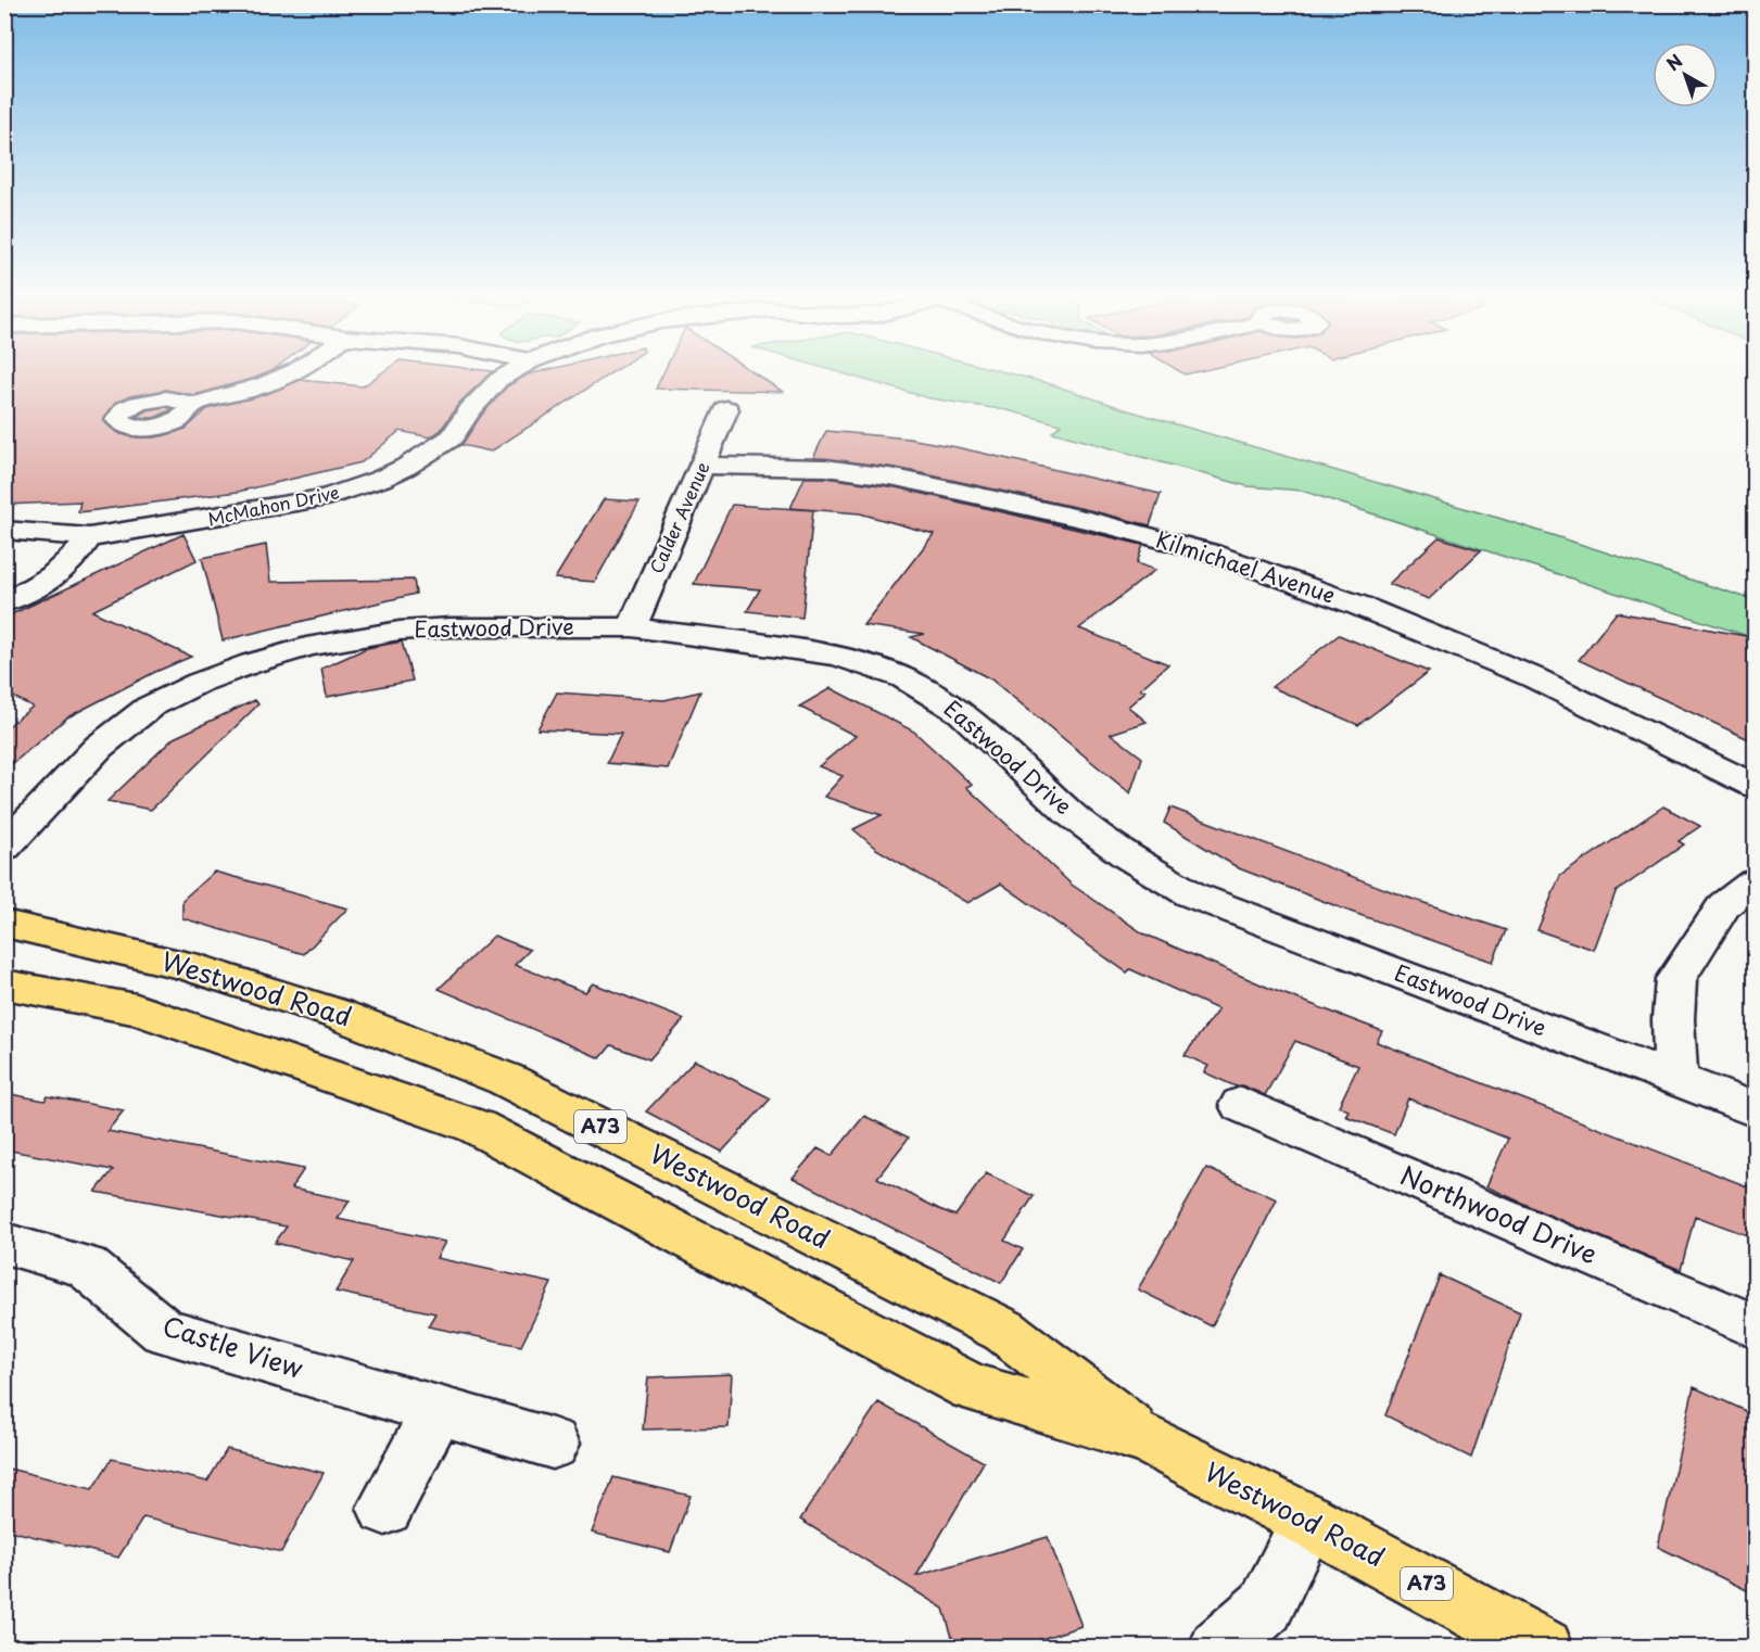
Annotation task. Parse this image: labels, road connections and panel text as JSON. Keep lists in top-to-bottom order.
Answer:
{
  "streets": {
    "main road": ["Westwood Road", "A73"],
    "street": [
      "McMahon Drive",
      "Calder Avenue",
      "Kilmichael Avenue",
      "Eastwood Drive",
      "Northwood Drive",
      "Castle View"
    ]
  },
  "crossings": [
    ["Calder Avenue", "Kilmichael Avenue"],
    ["Calder Avenue", "Eastwood Drive"]
  ],
  "north": "top left"
}
